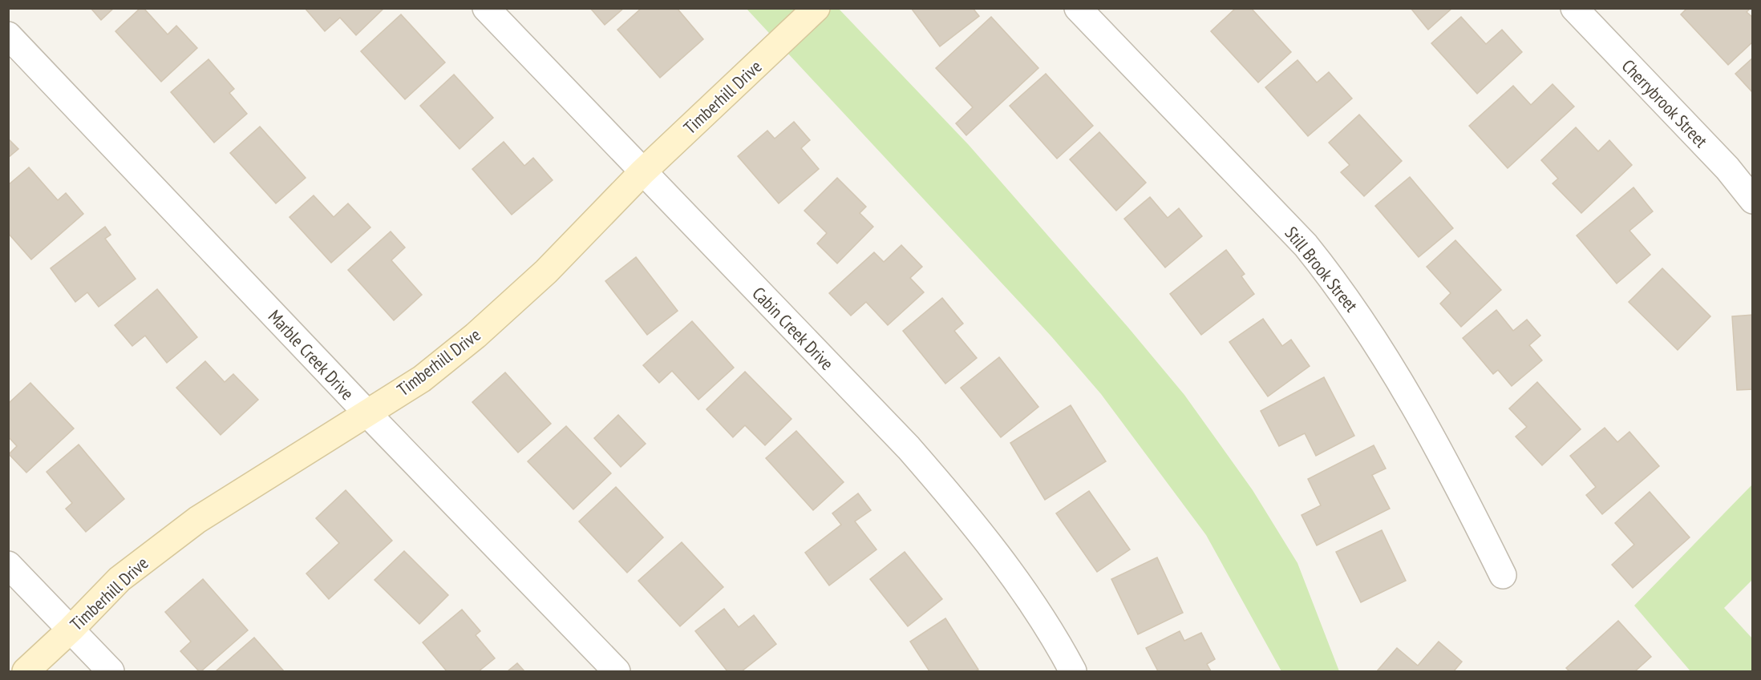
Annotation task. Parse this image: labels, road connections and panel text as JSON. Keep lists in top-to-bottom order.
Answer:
{
  "streets": {
    "street": [
      "Timberhill Drive",
      "Cherrybrook Street",
      "Still Brook Street",
      "Cabin Creek Drive",
      "Marble Creek Drive"
    ]
  },
  "crossings": [
    ["Timberhill Drive", "Cabin Creek Drive"],
    ["Timberhill Drive", "Marble Creek Drive"]
  ]
}
